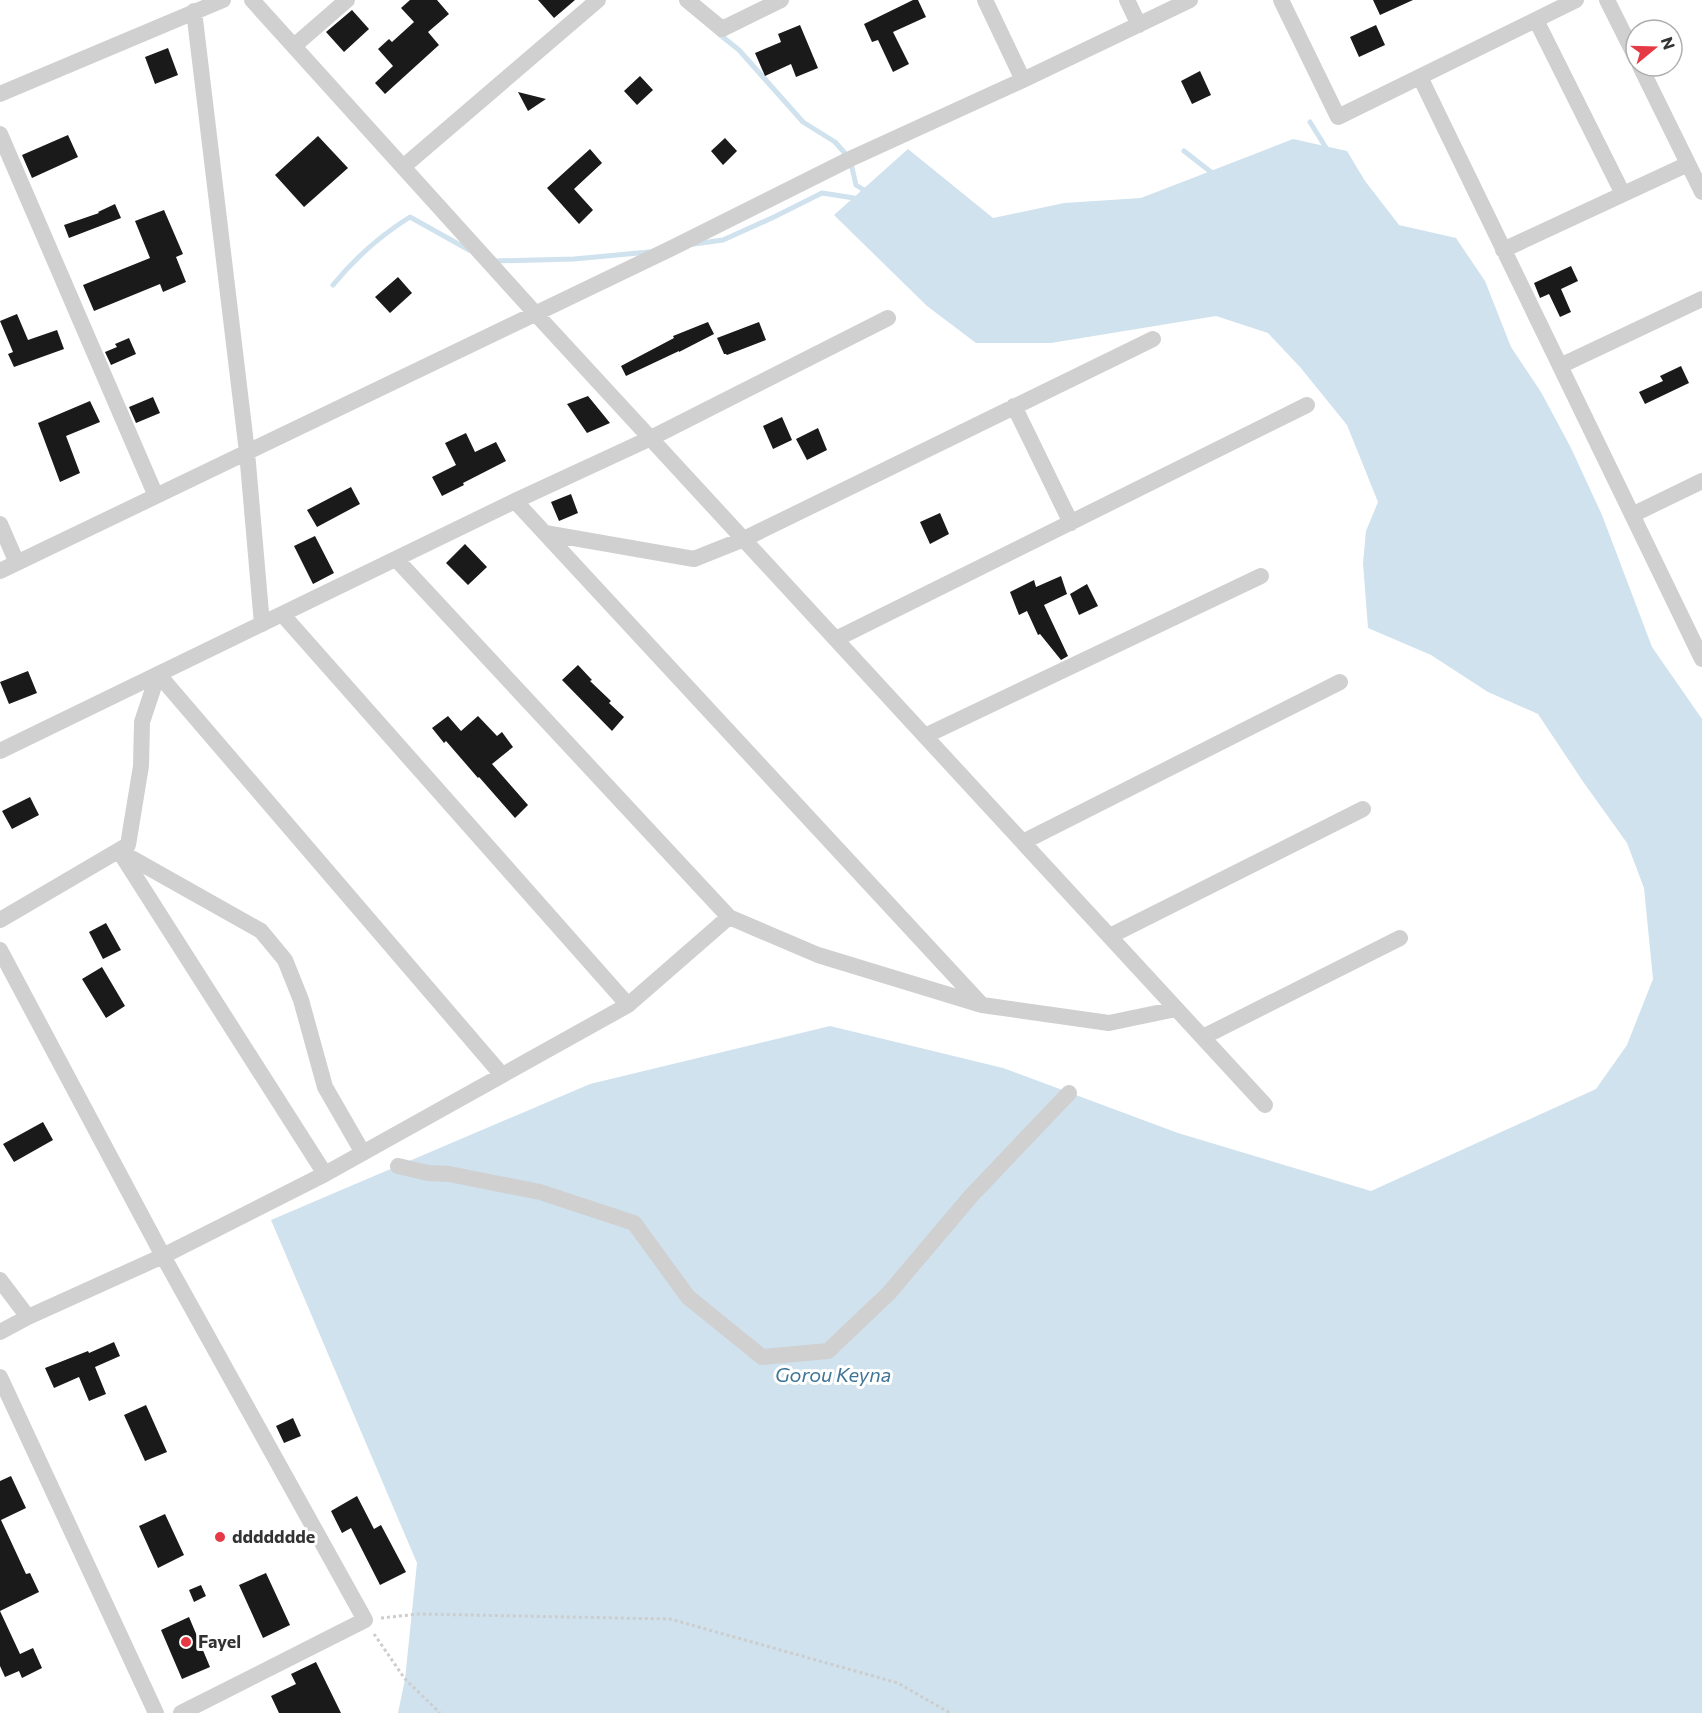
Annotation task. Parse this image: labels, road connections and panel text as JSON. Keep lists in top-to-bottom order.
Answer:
{
  "water": ["Gorou Keyna"],
  "places": ["ddddddde", "Fayel"],
  "north": "right"
}
